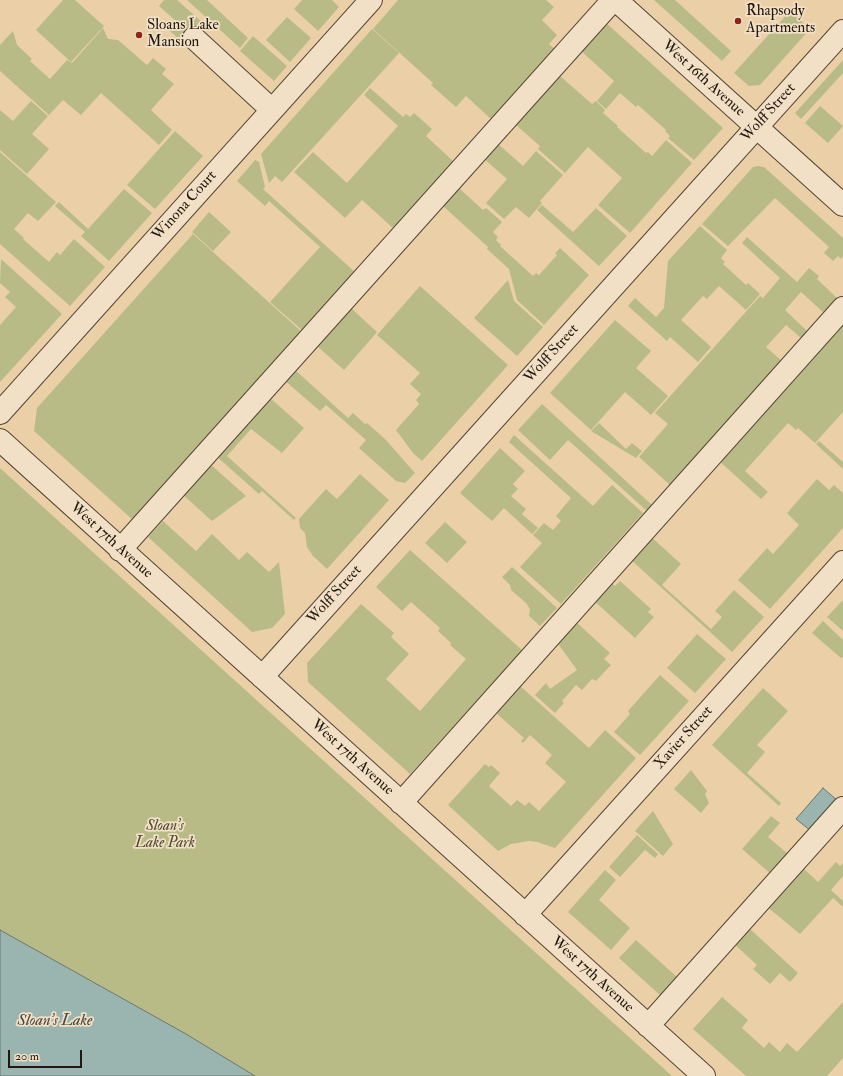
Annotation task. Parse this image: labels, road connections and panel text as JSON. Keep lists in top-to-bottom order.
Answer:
{
  "streets": {
    "street": [
      "West 16th Avenue",
      "Wolff Street",
      "Winona Court",
      "West 17th Avenue",
      "Xavier Street"
    ]
  },
  "crossings": [
    ["West 16th Avenue", "Wolff Street"],
    ["Wolff Street", "West 17th Avenue"],
    ["West 17th Avenue", "Xavier Street"]
  ],
  "water": ["Sloan's Lake"],
  "parks": ["Sloan's Lake Park"],
  "places": ["Rhapsody Apartments", "Sloans Lake Mansion"],
  "scale_bar": "20 m"
}
